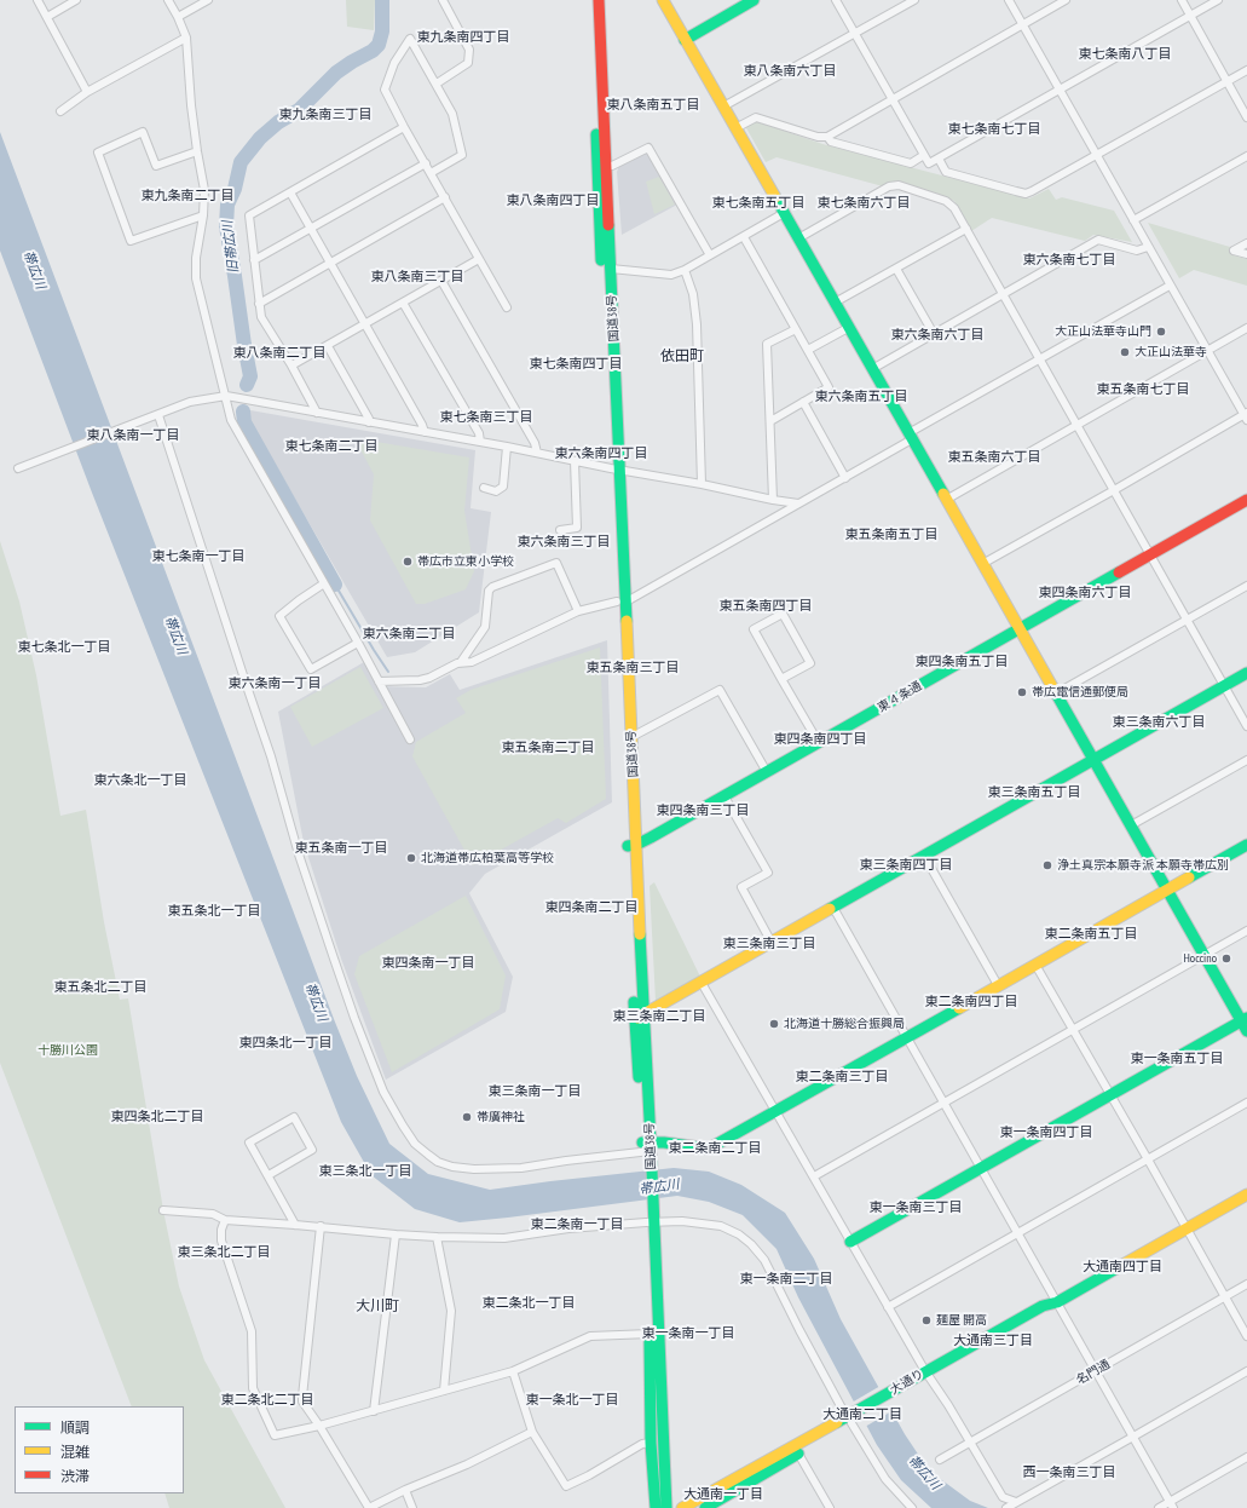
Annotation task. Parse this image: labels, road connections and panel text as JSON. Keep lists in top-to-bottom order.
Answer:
{
  "streets": {
    "main road": ["国道38号", "東４条通", "大通り"],
    "street": ["名門通"]
  },
  "crossings": [
    ["国道38号", "東４条通"]
  ],
  "districts": [
    "東九条南四丁目",
    "東七条南八丁目",
    "東八条南六丁目",
    "東八条南五丁目",
    "東九条南三丁目",
    "東七条南七丁目",
    "東九条南二丁目",
    "東八条南四丁目",
    "東七条南五丁目",
    "東七条南六丁目",
    "東六条南七丁目",
    "東八条南三丁目",
    "東六条南六丁目",
    "東八条南二丁目",
    "依田町",
    "東七条南四丁目",
    "東五条南七丁目",
    "東六条南五丁目",
    "東七条南三丁目",
    "東八条南一丁目",
    "東七条南二丁目",
    "東六条南四丁目",
    "東五条南六丁目",
    "東五条南五丁目",
    "東六条南三丁目",
    "東七条南一丁目",
    "東四条南六丁目",
    "東五条南四丁目",
    "東六条南二丁目",
    "東七条北一丁目",
    "東四条南五丁目",
    "東五条南三丁目",
    "東六条南一丁目",
    "東三条南六丁目",
    "東四条南四丁目",
    "東五条南二丁目",
    "東六条北一丁目",
    "東三条南五丁目",
    "東四条南三丁目",
    "東五条南一丁目",
    "東三条南四丁目",
    "東四条南二丁目",
    "東五条北一丁目",
    "東二条南五丁目",
    "東三条南三丁目",
    "東四条南一丁目",
    "東五条北二丁目",
    "東二条南四丁目",
    "東三条南二丁目",
    "東四条北一丁目",
    "東一条南五丁目",
    "東二条南三丁目",
    "東三条南一丁目",
    "東四条北二丁目",
    "東一条南四丁目",
    "東二条南二丁目",
    "東三条北一丁目",
    "東一条南三丁目",
    "東二条南一丁目",
    "東三条北二丁目",
    "大通南四丁目",
    "東一条南二丁目",
    "東二条北一丁目",
    "大川町",
    "東一条南一丁目",
    "大通南三丁目",
    "東二条北二丁目",
    "東一条北一丁目",
    "大通南二丁目",
    "西一条南三丁目",
    "大通南一丁目"
  ],
  "water": ["旧帯広川", "帯広川"],
  "parks": ["十勝川公園"],
  "places": [
    "大正山法華寺山門",
    "大正山法華寺",
    "帯広市立東小学校",
    "帯広電信通郵便局",
    "北海道帯広柏葉高等学校",
    "浄土真宗本願寺派 本願寺帯広別",
    "Hoccino",
    "北海道十勝総合振興局",
    "帯廣神社",
    "麺屋 開高"
  ],
  "legend": ["順調", "混雑", "渋滞"]
}
